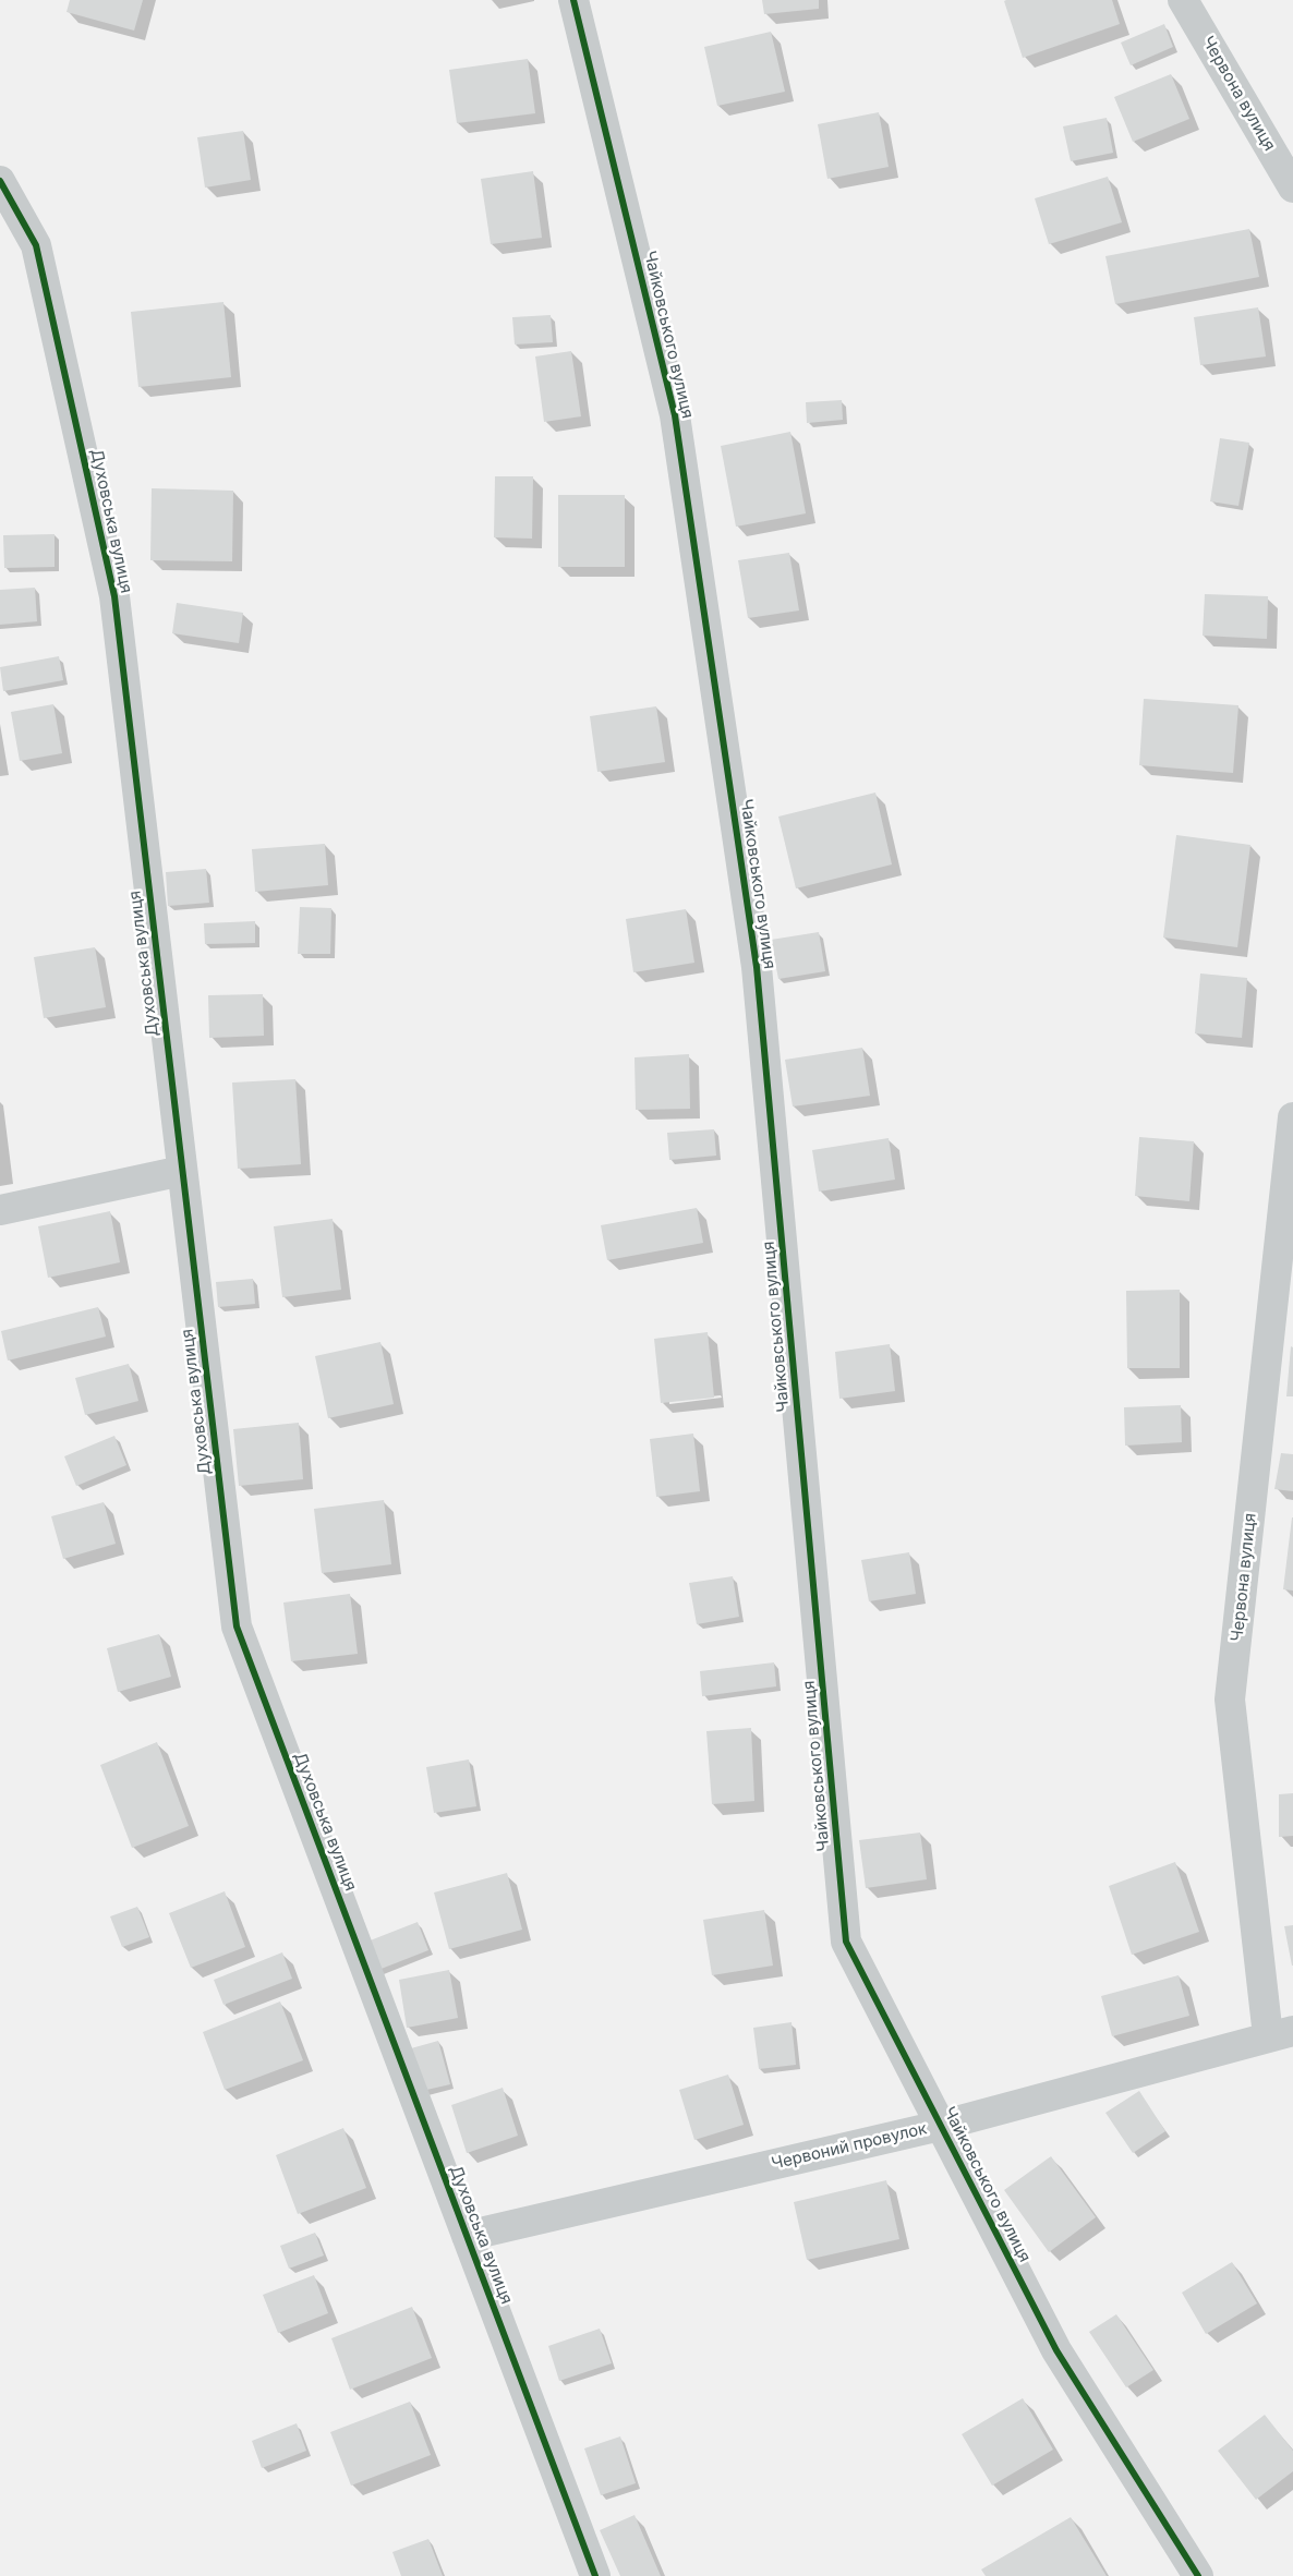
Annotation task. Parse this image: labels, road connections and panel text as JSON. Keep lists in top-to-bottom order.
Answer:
{
  "streets": {
    "street": [
      "Червона вулиця",
      "Чайковського вулиця",
      "Духовська вулиця",
      "Червоний провулок"
    ]
  },
  "crossings": [
    ["Червона вулиця", "Червоний провулок"],
    ["Чайковського вулиця", "Червоний провулок"],
    ["Духовська вулиця", "Червоний провулок"]
  ]
}
